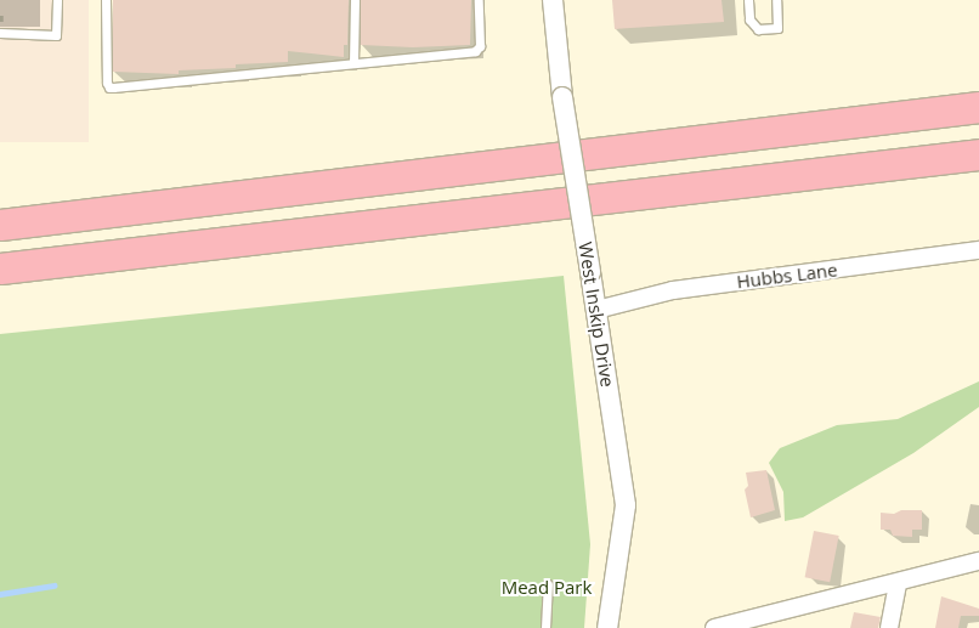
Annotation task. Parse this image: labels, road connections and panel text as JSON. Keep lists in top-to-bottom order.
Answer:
{
  "streets": {
    "street": ["Hubbs Lane", "West Inskip Drive"]
  },
  "crossings": [
    ["Hubbs Lane", "West Inskip Drive"]
  ],
  "parks": ["Mead Park"]
}
